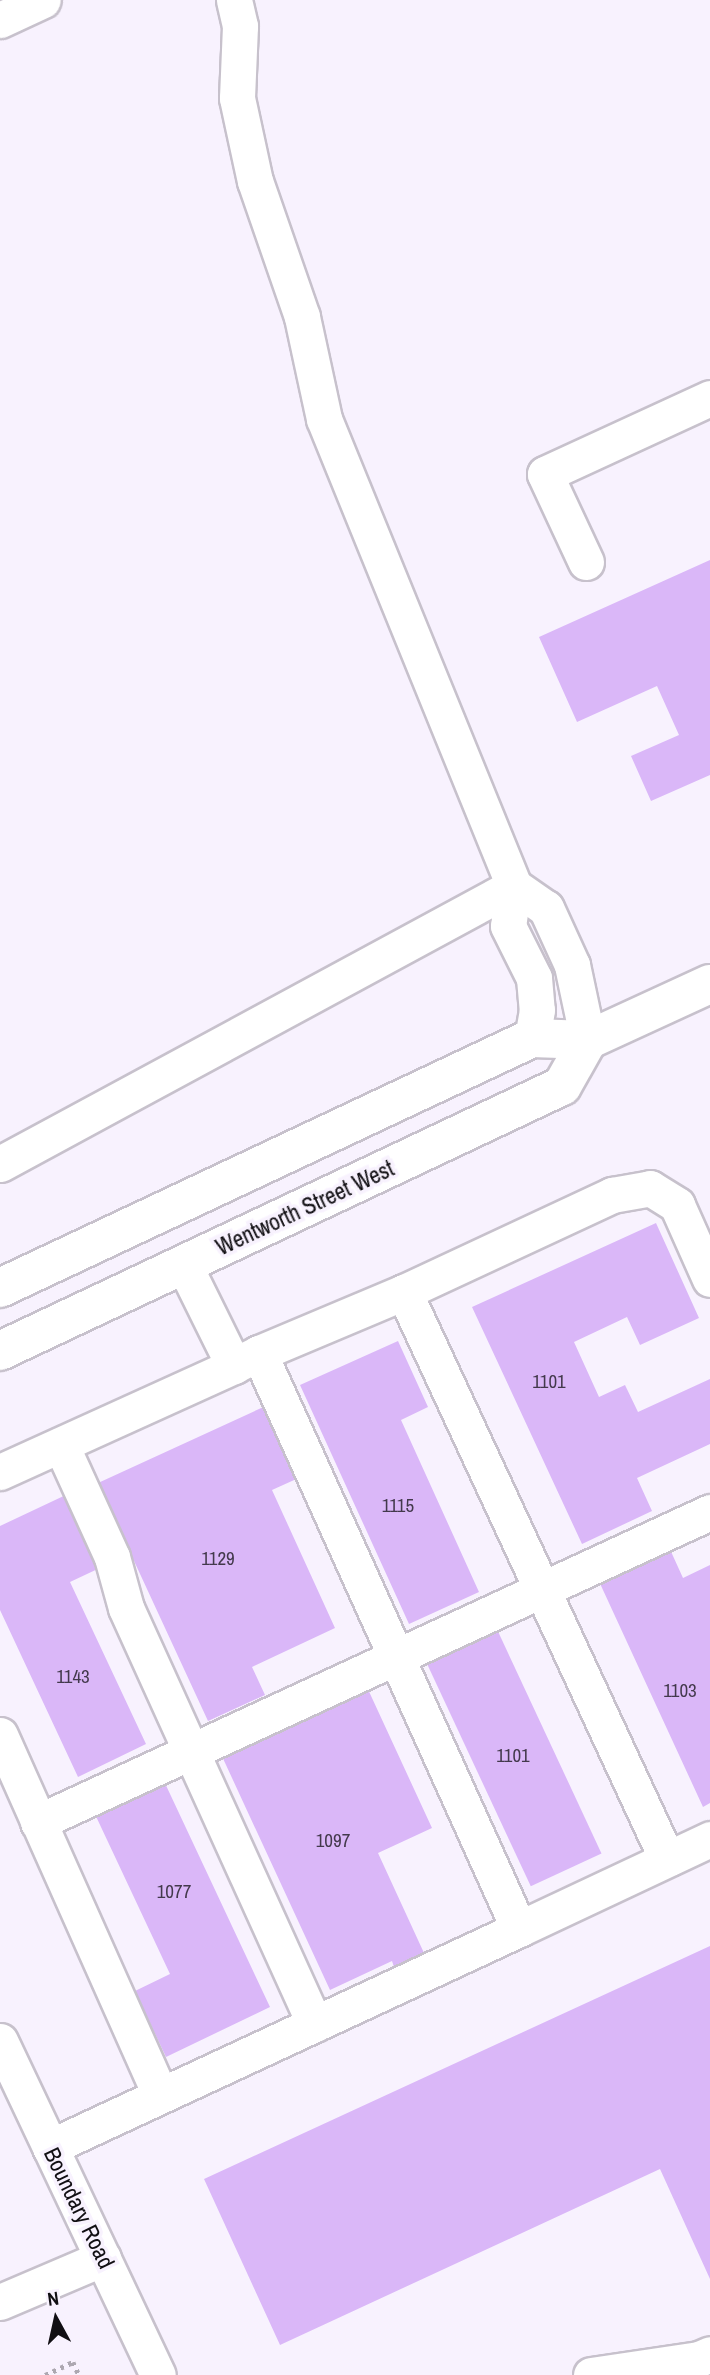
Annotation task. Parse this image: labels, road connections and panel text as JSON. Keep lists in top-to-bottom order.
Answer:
{
  "streets": {
    "main road": ["Wentworth Street West"],
    "street": ["Boundary Road"]
  },
  "house_numbers": [
    "1101",
    "1115",
    "1129",
    "1143",
    "1103",
    "1101",
    "1097",
    "1077"
  ],
  "north": "top"
}
